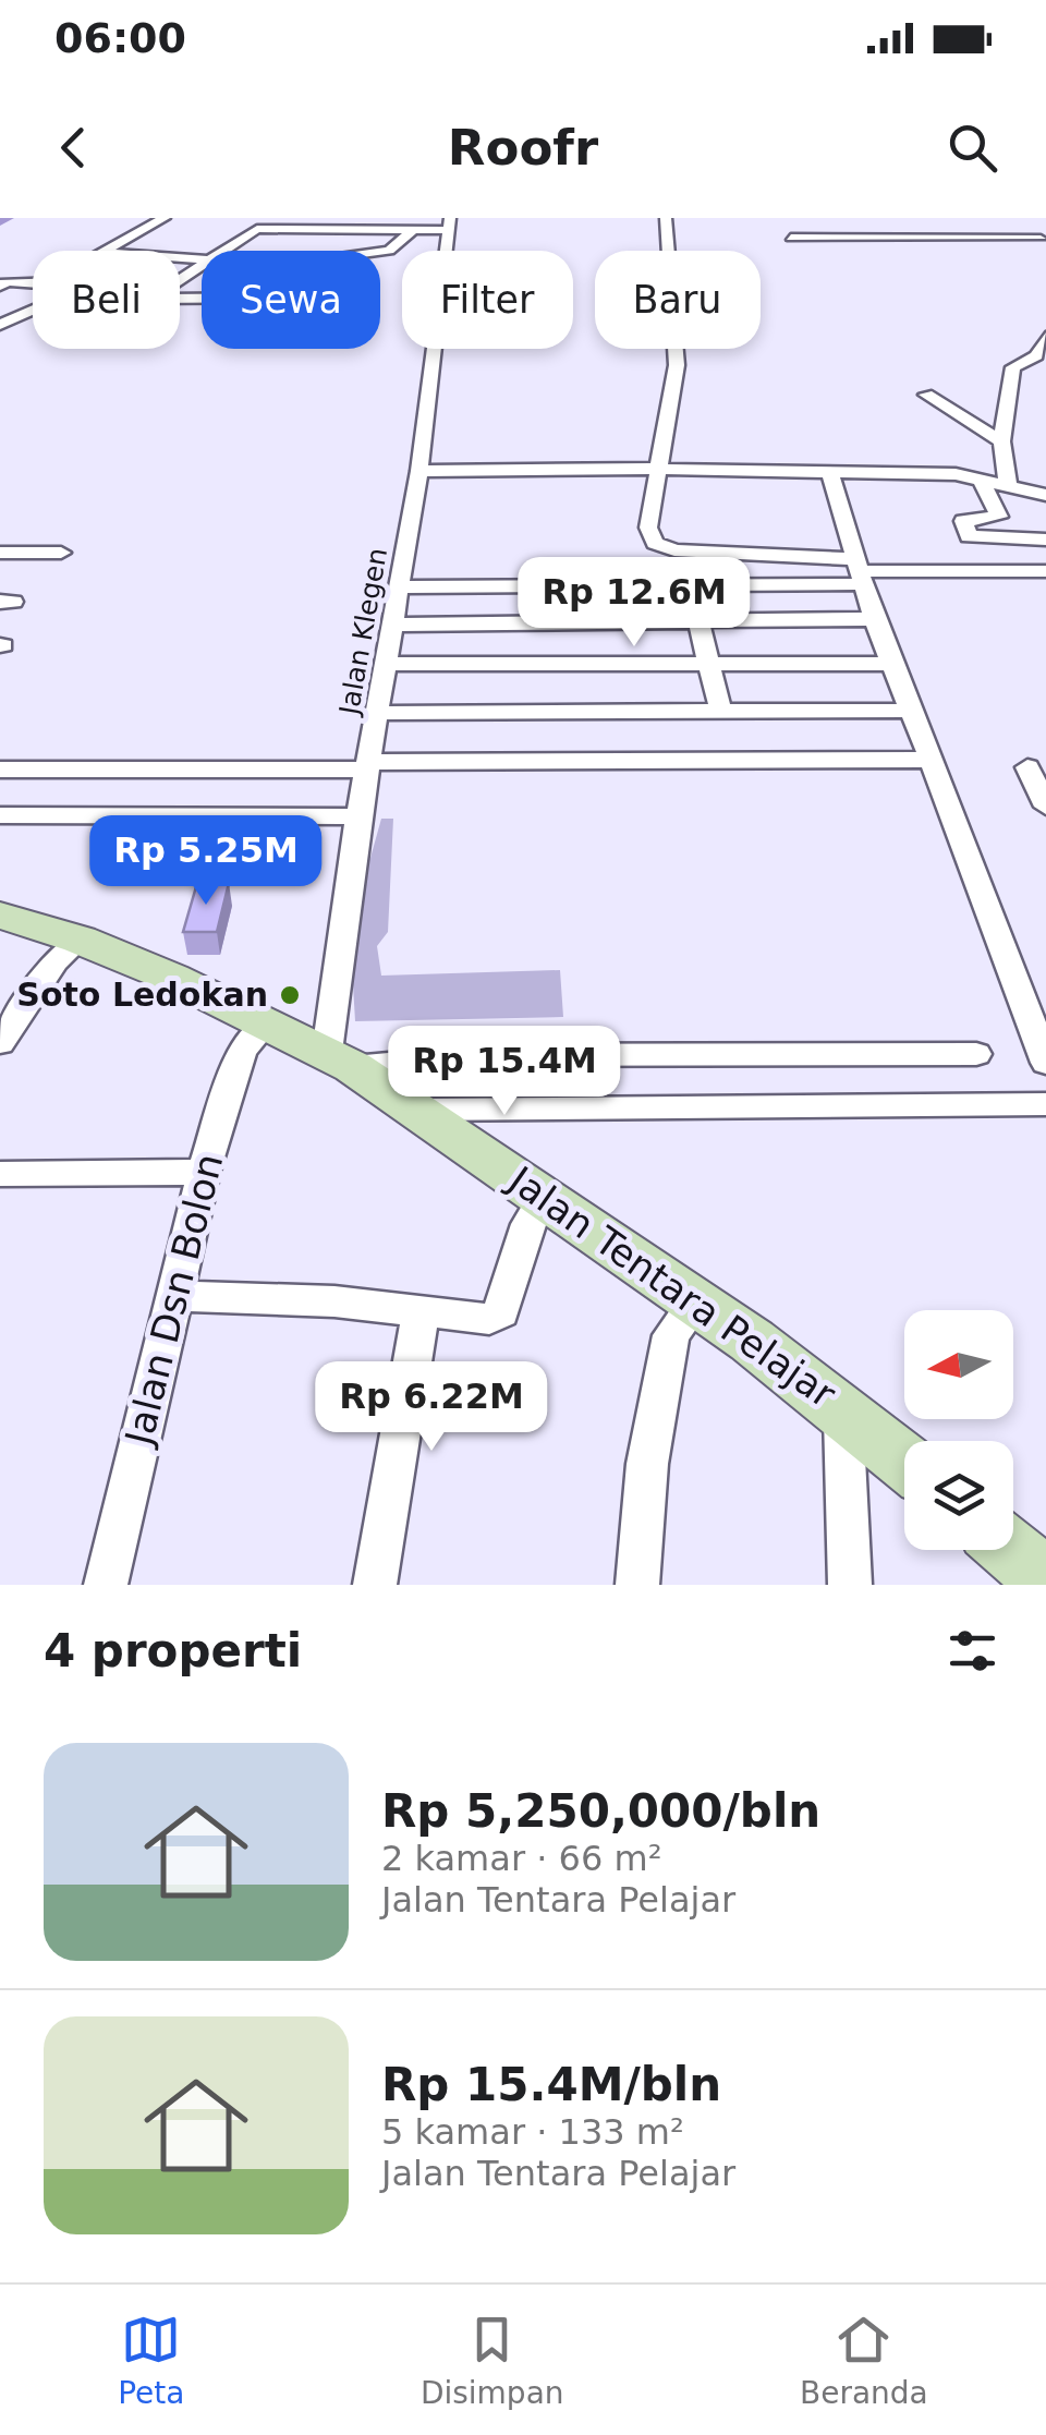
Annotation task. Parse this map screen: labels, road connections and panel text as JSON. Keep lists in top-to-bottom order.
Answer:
{
  "streets": {
    "main road": ["Jalan Tentara Pelajar"],
    "street": ["Jalan Klegen", "Jalan Dsn Bolon"]
  },
  "crossings": [
    ["Jalan Klegen", "Jalan Tentara Pelajar"],
    ["Jalan Tentara Pelajar", "Jalan Dsn Bolon"]
  ],
  "places": ["Soto Ledokan"],
  "north": "left",
  "page": {
    "status": "06:00",
    "header": "Roofr",
    "chip": [
      "Beli",
      "Sewa",
      "Filter",
      "Baru"
    ],
    "price": [
      "Rp 12.6M",
      "Rp 5.25M",
      "Rp 15.4M",
      "Rp 6.22M"
    ],
    "heading": "4 properti",
    "list": [
      {
        "name": "Rp 5,250,000/bln",
        "note": "2 kamar · 66 m² · Jalan Tentara Pelajar"
      },
      {
        "name": "Rp 15.4M/bln",
        "note": "5 kamar · 133 m² · Jalan Tentara Pelajar"
      }
    ],
    "tabs": ["Peta", "Disimpan", "Beranda"]
  }
}
